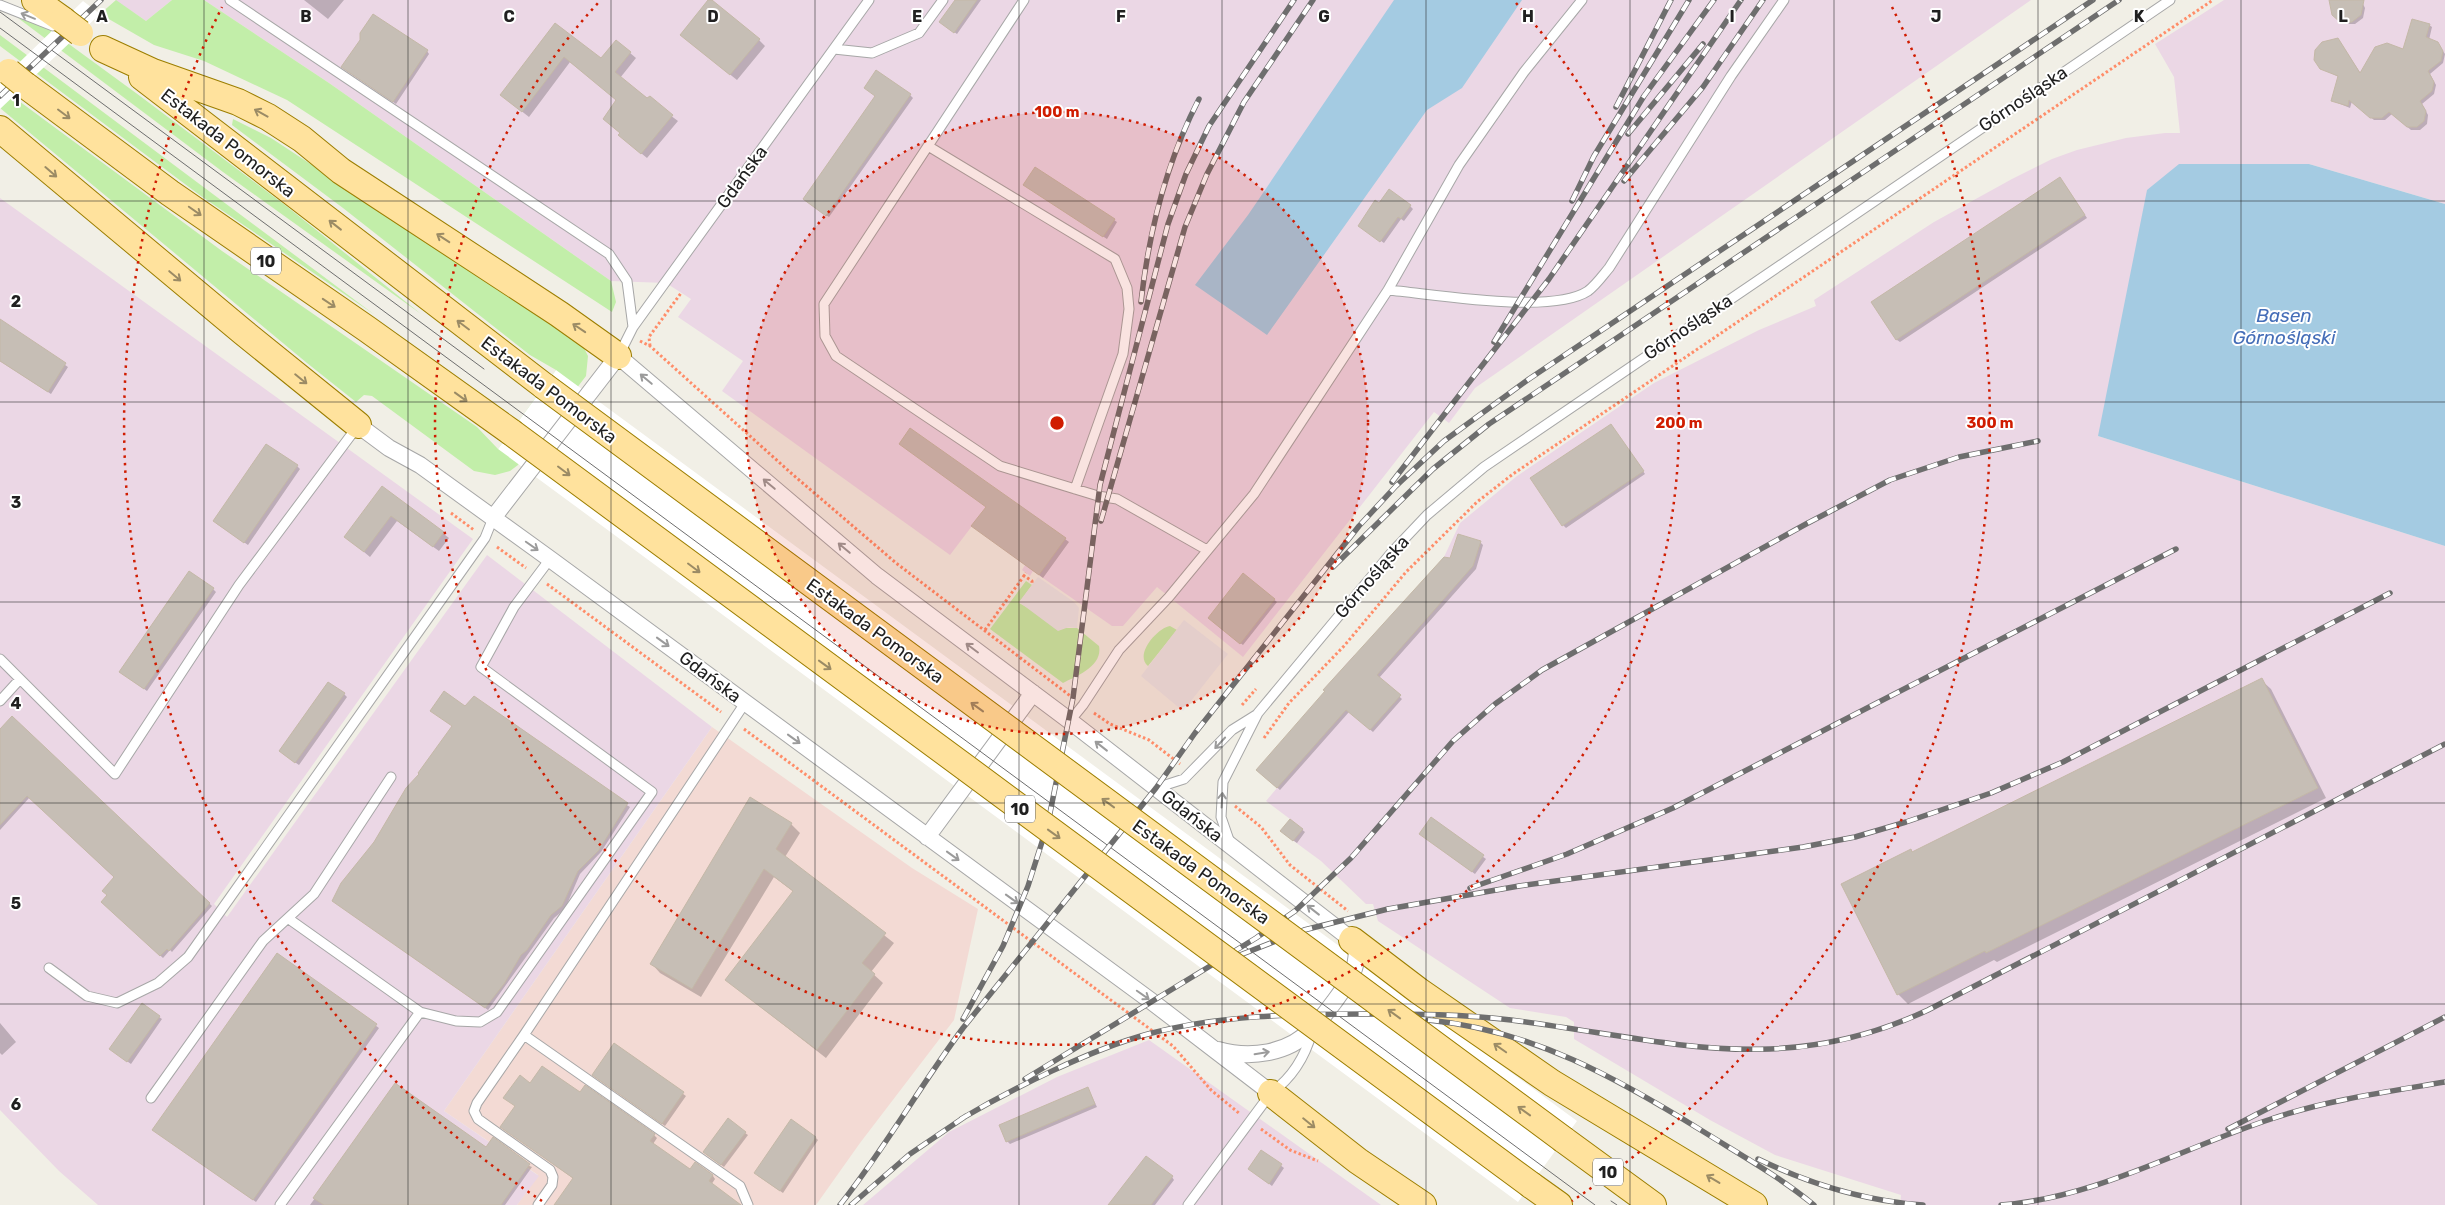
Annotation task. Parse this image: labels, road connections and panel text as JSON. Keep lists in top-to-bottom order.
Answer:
{
  "streets": {
    "main road": ["Estakada Pomorska", "10"],
    "street": ["Gdańska"],
    "lane": ["Górnośląska"]
  },
  "crossings": [
    ["Górnośląska", "Gdańska"],
    ["Estakada Pomorska", "10"]
  ],
  "water": ["Basen Górnośląski"],
  "grid": {
    "columns": [
      "A",
      "B",
      "C",
      "D",
      "E",
      "F",
      "G",
      "H",
      "I",
      "J",
      "K",
      "L"
    ],
    "rows": [
      "1",
      "2",
      "3",
      "4",
      "5",
      "6"
    ]
  },
  "rings": ["100 m", "200 m", "300 m"]
}
